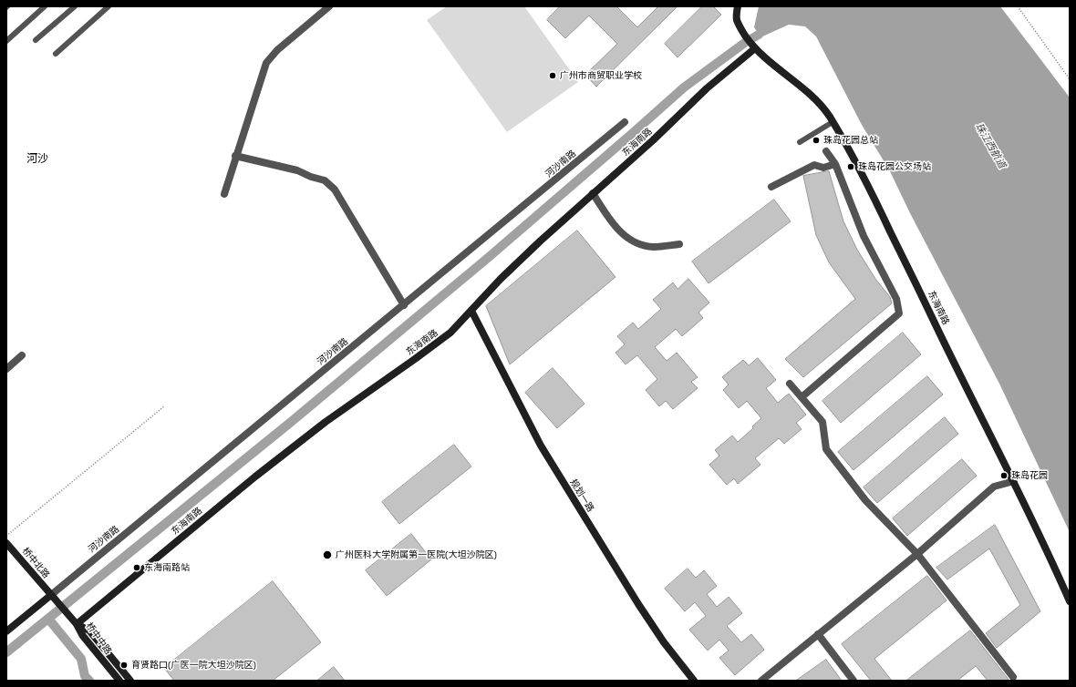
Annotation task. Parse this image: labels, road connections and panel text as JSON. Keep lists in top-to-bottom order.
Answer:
{
  "streets": {
    "street": [
      "东海南路",
      "河沙南路",
      "规划一路",
      "桥中北路",
      "桥中中路"
    ]
  },
  "crossings": [
    ["东海南路", "规划一路"],
    ["东海南路", "桥中中路"],
    ["河沙南路", "桥中北路"],
    ["河沙南路", "桥中中路"],
    ["桥中北路", "桥中中路"]
  ],
  "districts": ["河沙"],
  "water": ["珠江西航道"],
  "places": [
    "广州市商贸职业学校",
    "珠岛花园总站",
    "珠岛花园公交场站",
    "珠岛花园",
    "广州医科大学附属第一医院(大坦沙院区)",
    "东海南路站",
    "育贤路口(广医一院大坦沙院区)"
  ]
}
